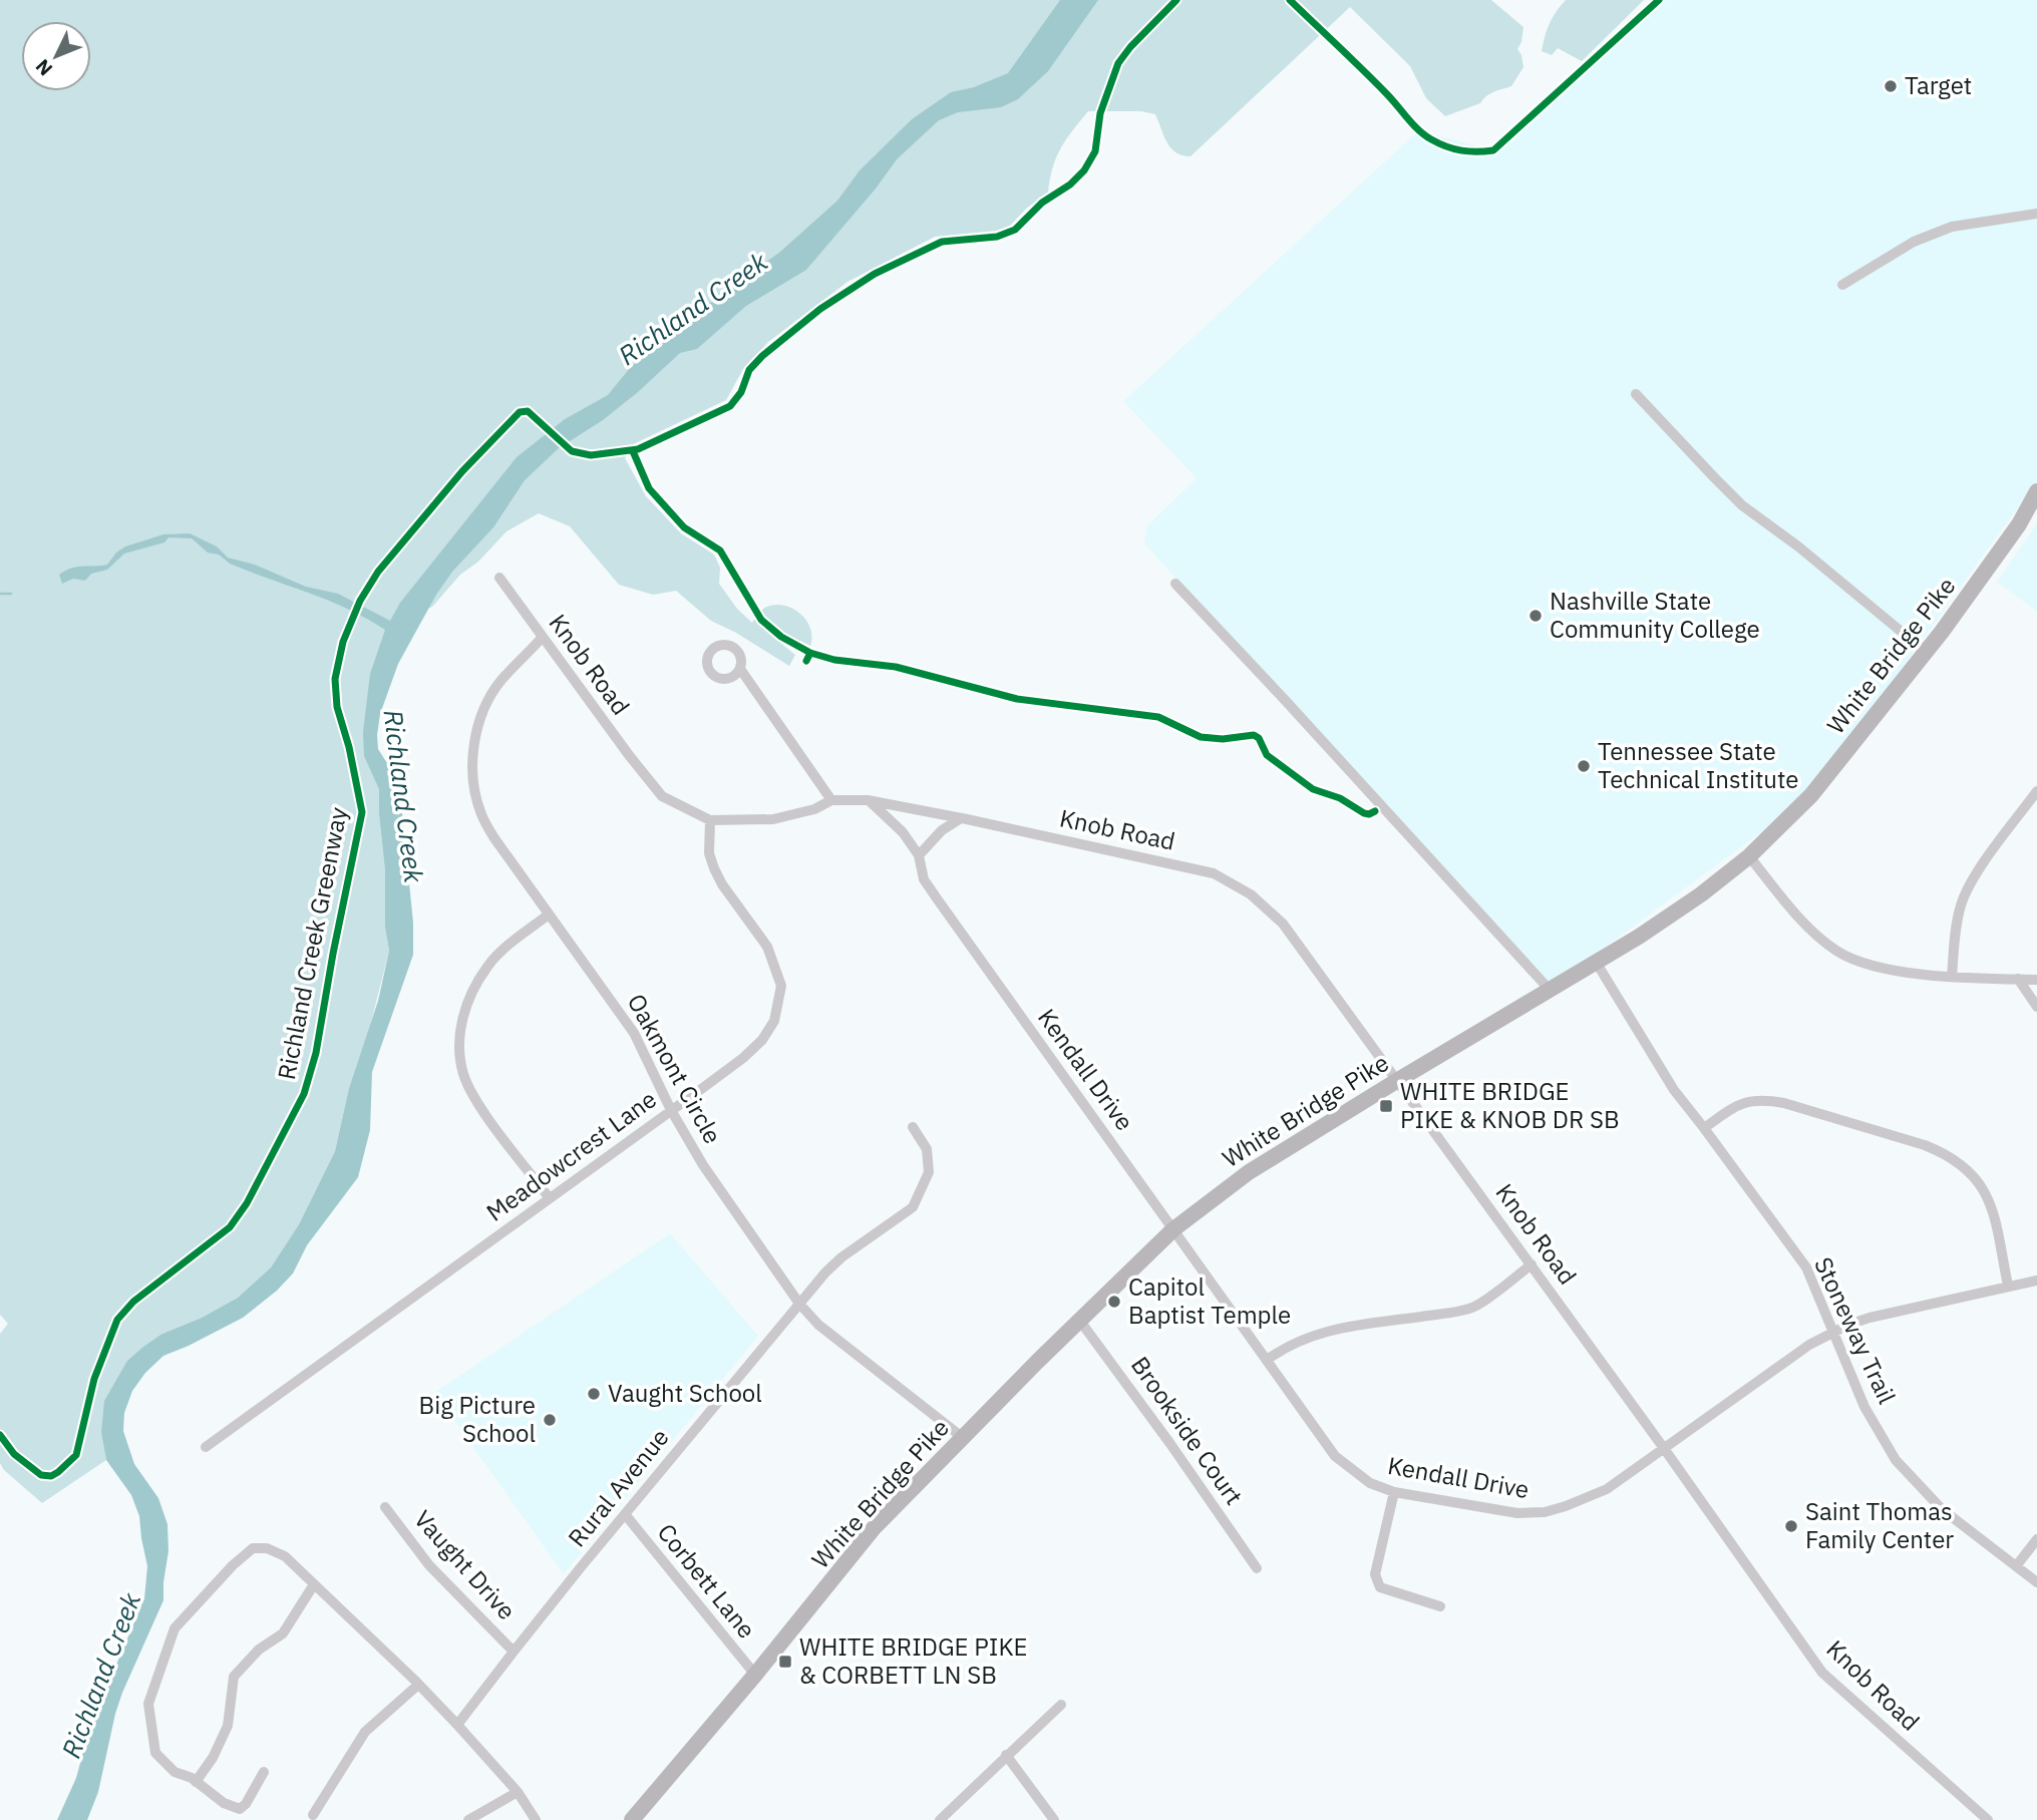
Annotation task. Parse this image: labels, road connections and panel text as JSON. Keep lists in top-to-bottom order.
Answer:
{
  "streets": {
    "main road": ["White Bridge Pike"],
    "street": [
      "Knob Road",
      "Oakmont Circle",
      "Kendall Drive",
      "Meadowcrest Lane",
      "Stoneway Trail",
      "Brookside Court",
      "Rural Avenue",
      "Vaught Drive",
      "Corbett Lane"
    ],
    "cycle path": ["Richland Creek Greenway"]
  },
  "crossings": [
    ["White Bridge Pike", "Knob Road"],
    ["White Bridge Pike", "Oakmont Circle"],
    ["White Bridge Pike", "Kendall Drive"],
    ["White Bridge Pike", "Stoneway Trail"],
    ["White Bridge Pike", "Brookside Court"],
    ["White Bridge Pike", "Corbett Lane"],
    ["Knob Road", "Oakmont Circle"],
    ["Knob Road", "Kendall Drive"],
    ["Knob Road", "Meadowcrest Lane"],
    ["Oakmont Circle", "Meadowcrest Lane"],
    ["Oakmont Circle", "Rural Avenue"],
    ["Kendall Drive", "Stoneway Trail"],
    ["Rural Avenue", "Vaught Drive"],
    ["Rural Avenue", "Corbett Lane"]
  ],
  "water": ["Richland Creek"],
  "places": {
    "other": [
      "Target",
      "Nashville State Community College",
      "Tennessee State Technical Institute",
      "Capitol Baptist Temple",
      "Vaught School",
      "Big Picture School",
      "Saint Thomas Family Center"
    ],
    "transit": ["WHITE BRIDGE PIKE & KNOB DR SB", "WHITE BRIDGE PIKE & CORBETT LN SB"]
  },
  "north": "bottom left"
}
